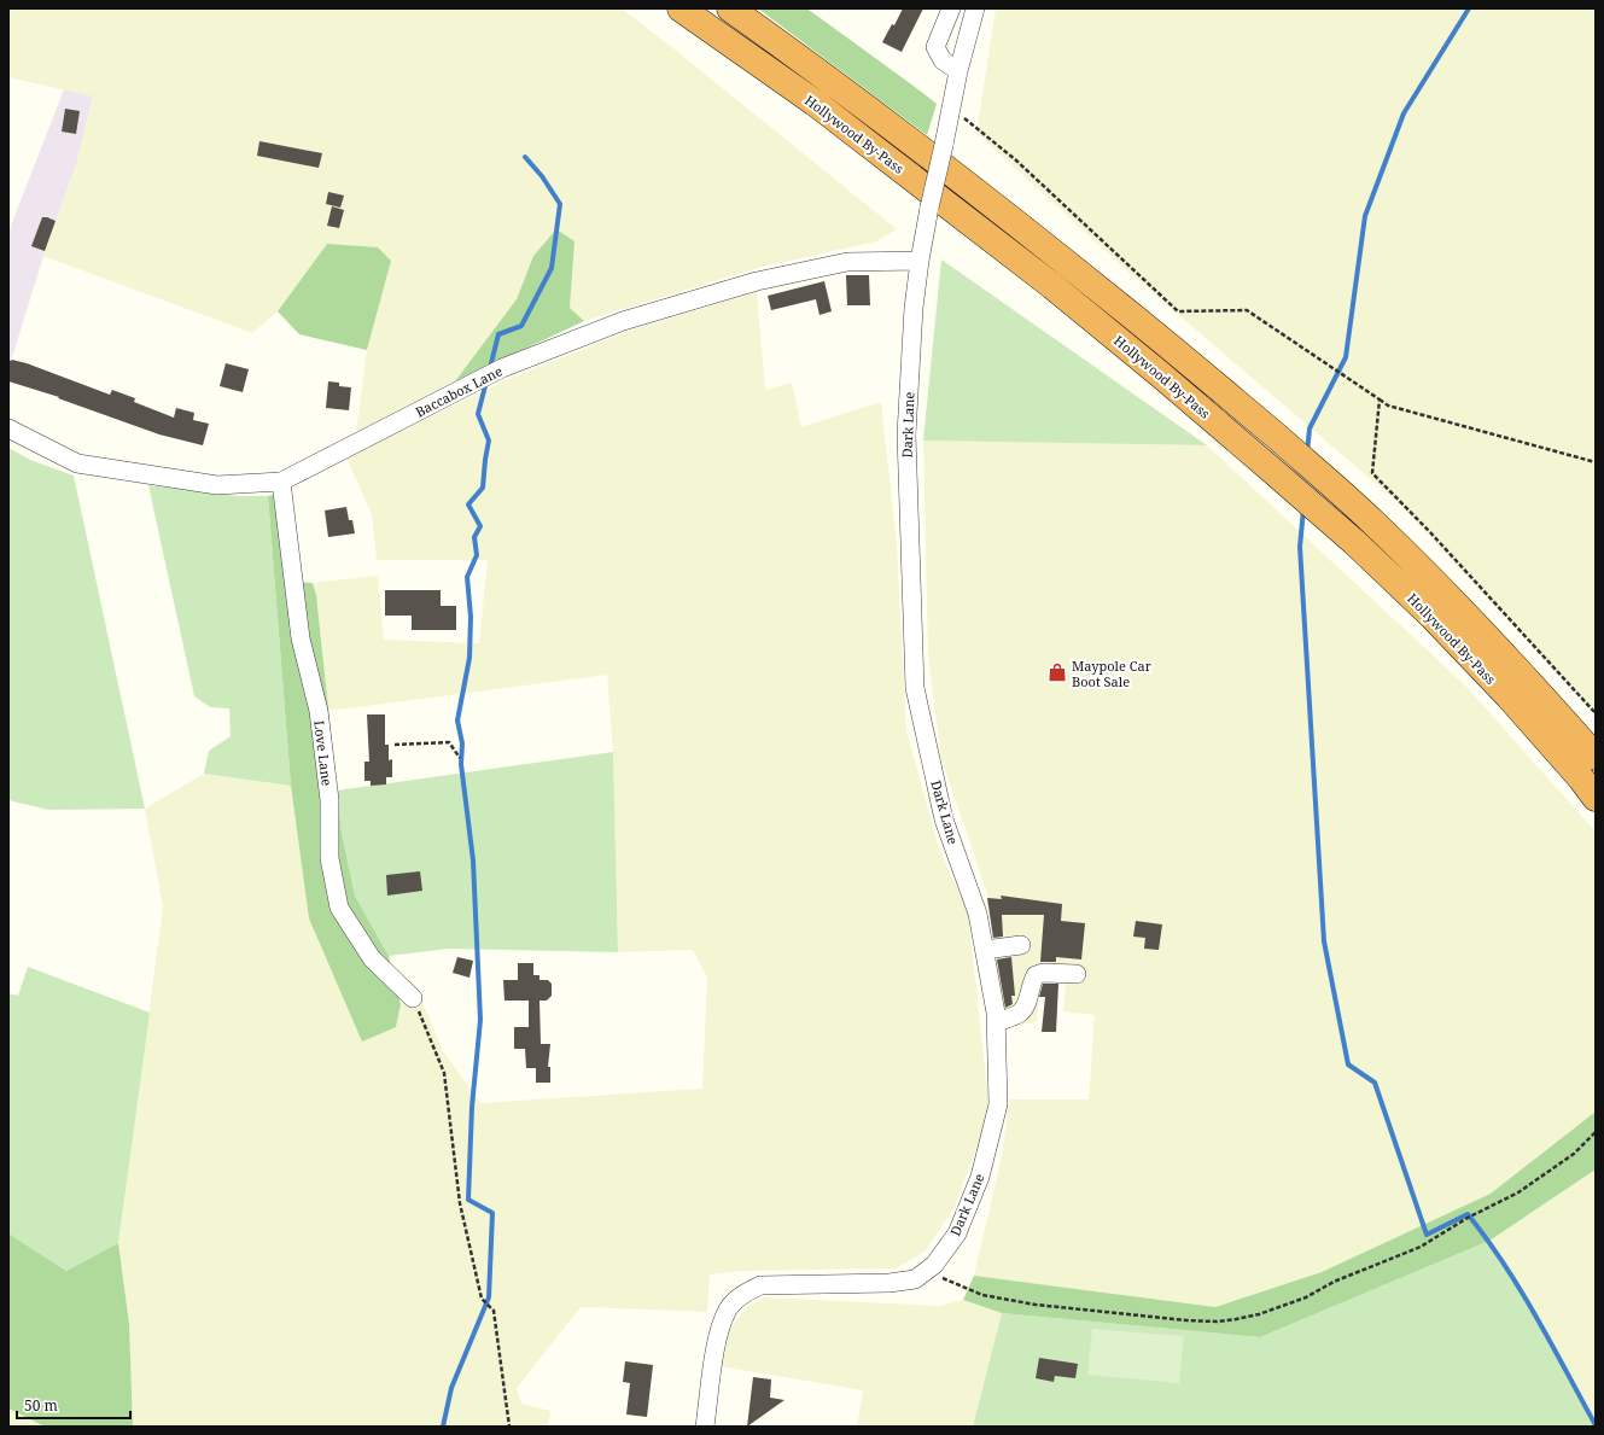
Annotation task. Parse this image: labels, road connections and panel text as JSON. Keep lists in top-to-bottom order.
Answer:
{
  "streets": {
    "highway": ["Hollywood By-Pass"],
    "street": ["Baccabox Lane", "Dark Lane", "Love Lane"]
  },
  "crossings": [
    ["Baccabox Lane", "Dark Lane"],
    ["Baccabox Lane", "Love Lane"]
  ],
  "places": {
    "shop": ["Maypole Car Boot Sale"]
  },
  "scale_bar": "50 m"
}
